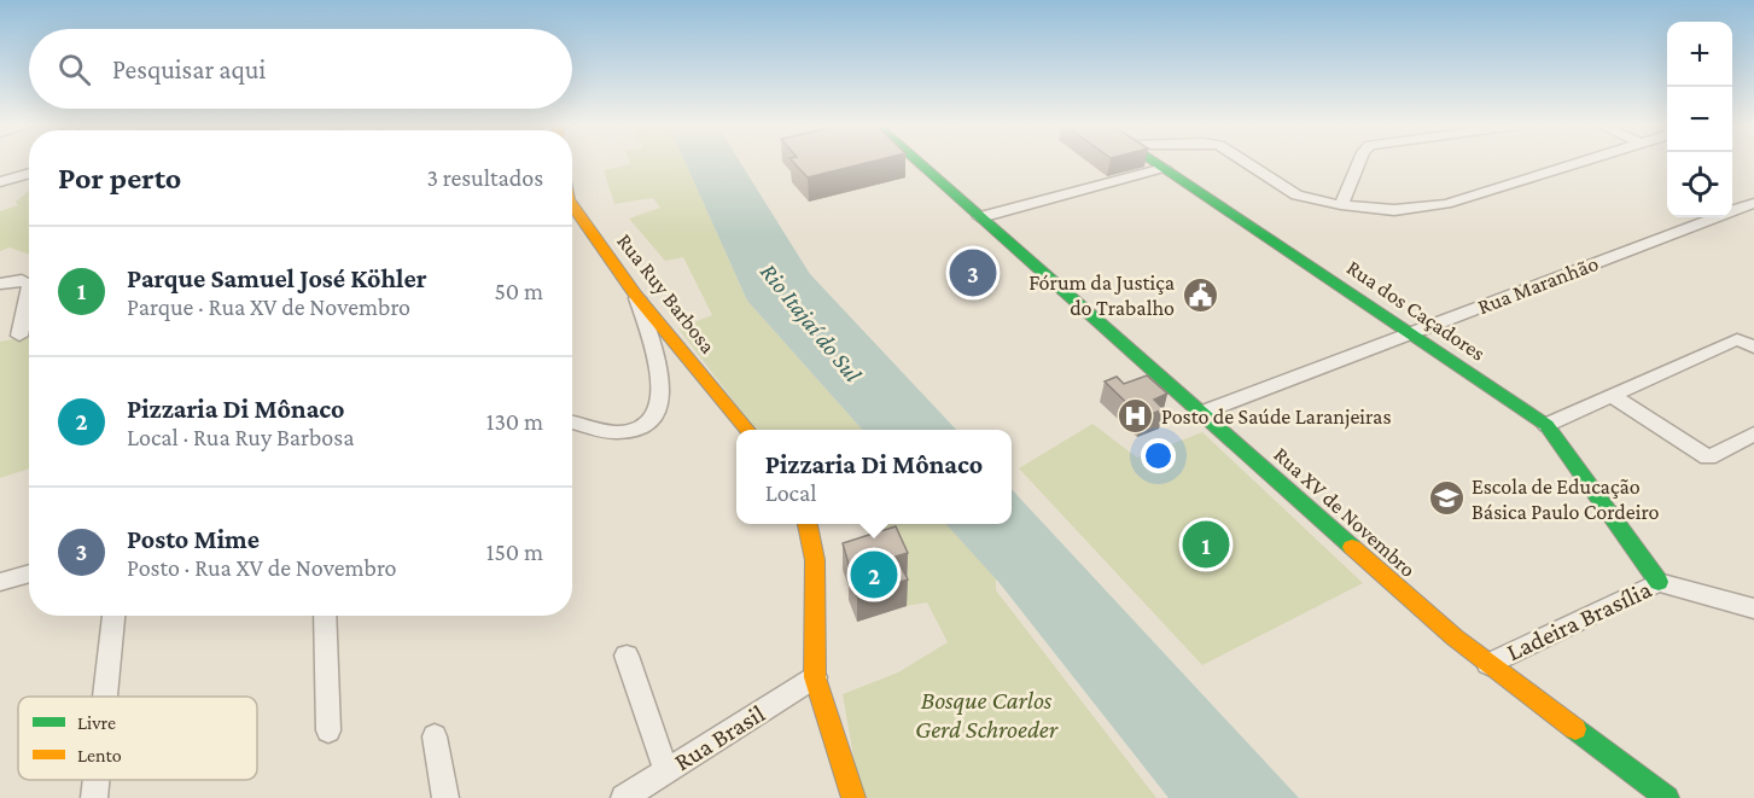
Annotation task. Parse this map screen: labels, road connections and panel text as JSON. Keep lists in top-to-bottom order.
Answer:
{
  "streets": {
    "main road": ["Rua Ruy Barbosa", "Rua dos Caçadores", "Rua XV de Novembro"],
    "street": ["Rua Maranhão", "Ladeira Brasília", "Rua Brasil"]
  },
  "crossings": [
    ["Rua Maranhão", "Rua dos Caçadores"],
    ["Rua Maranhão", "Rua XV de Novembro"],
    ["Rua dos Caçadores", "Ladeira Brasília"],
    ["Rua XV de Novembro", "Ladeira Brasília"]
  ],
  "water": ["Rio Itajaí do Sul"],
  "parks": ["Bosque Carlos Gerd Schroeder"],
  "places": {
    "public building": ["Fórum da Justiça do Trabalho"],
    "hospital": ["Posto de Saúde Laranjeiras"],
    "school or university": ["Escola de Educação Básica Paulo Cordeiro"]
  },
  "legend": ["Livre", "Lento"],
  "page": {
    "map_buttons": ["+", "−"],
    "search": "Pesquisar aqui",
    "heading": ["Por perto", "3 resultados"],
    "list": [
      {
        "mark": "1",
        "name": "Parque Samuel José Köhler",
        "note": "Parque · Rua XV de Novembro",
        "value": "50 m"
      },
      {
        "mark": "2",
        "name": "Pizzaria Di Mônaco",
        "note": "Local · Rua Ruy Barbosa",
        "value": "130 m"
      },
      {
        "mark": "3",
        "name": "Posto Mime",
        "note": "Posto · Rua XV de Novembro",
        "value": "150 m"
      }
    ],
    "pins": ["3", "1", "2"],
    "popup": ["Pizzaria Di Mônaco", "Local"]
  }
}
